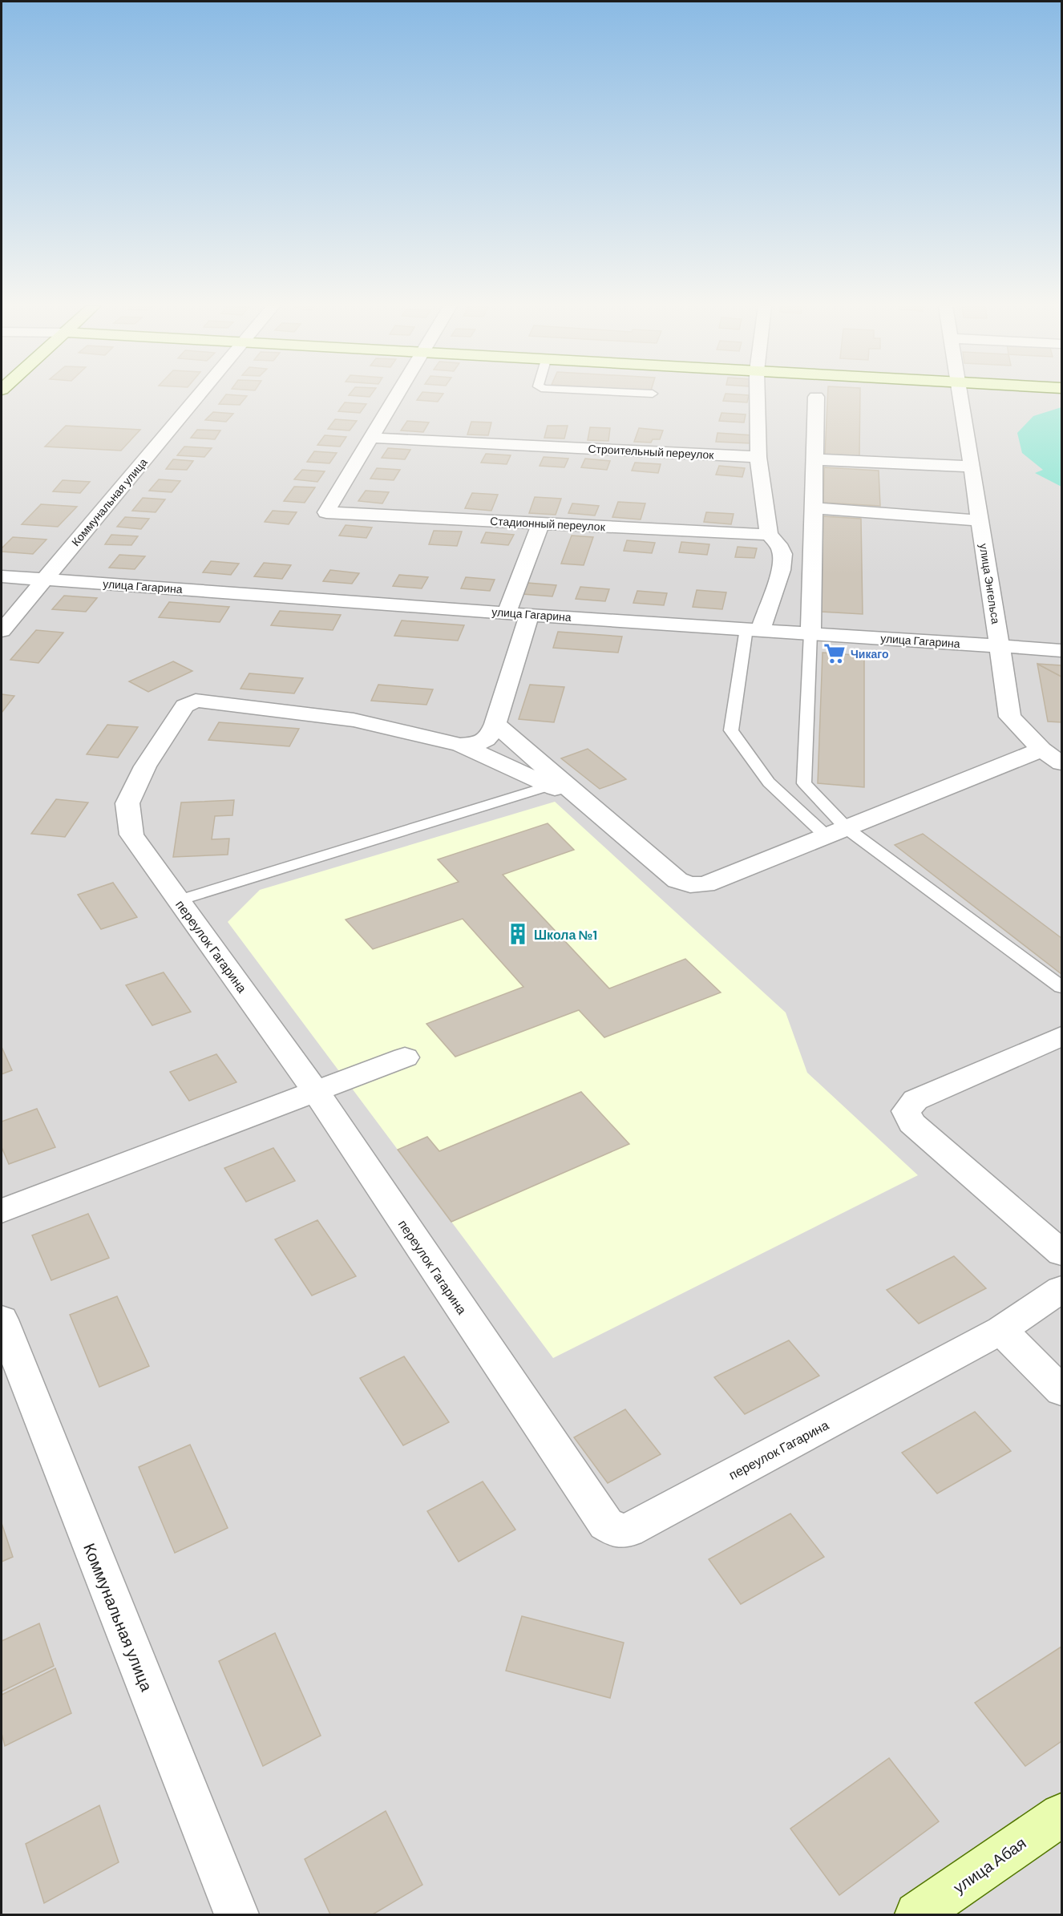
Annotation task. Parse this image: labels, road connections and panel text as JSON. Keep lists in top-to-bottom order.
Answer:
{
  "streets": {
    "street": [
      "Строительный переулок",
      "Коммунальная улица",
      "Стадионный переулок",
      "улица Энгельса",
      "улица Гагарина",
      "переулок Гагарина",
      "улица Абая"
    ]
  },
  "crossings": [
    ["Строительный переулок", "Стадионный переулок"],
    ["Коммунальная улица", "улица Гагарина"],
    ["улица Энгельса", "улица Гагарина"]
  ],
  "places": {
    "supermarket": ["Чикаго"],
    "building": ["Школа №1"]
  }
}
